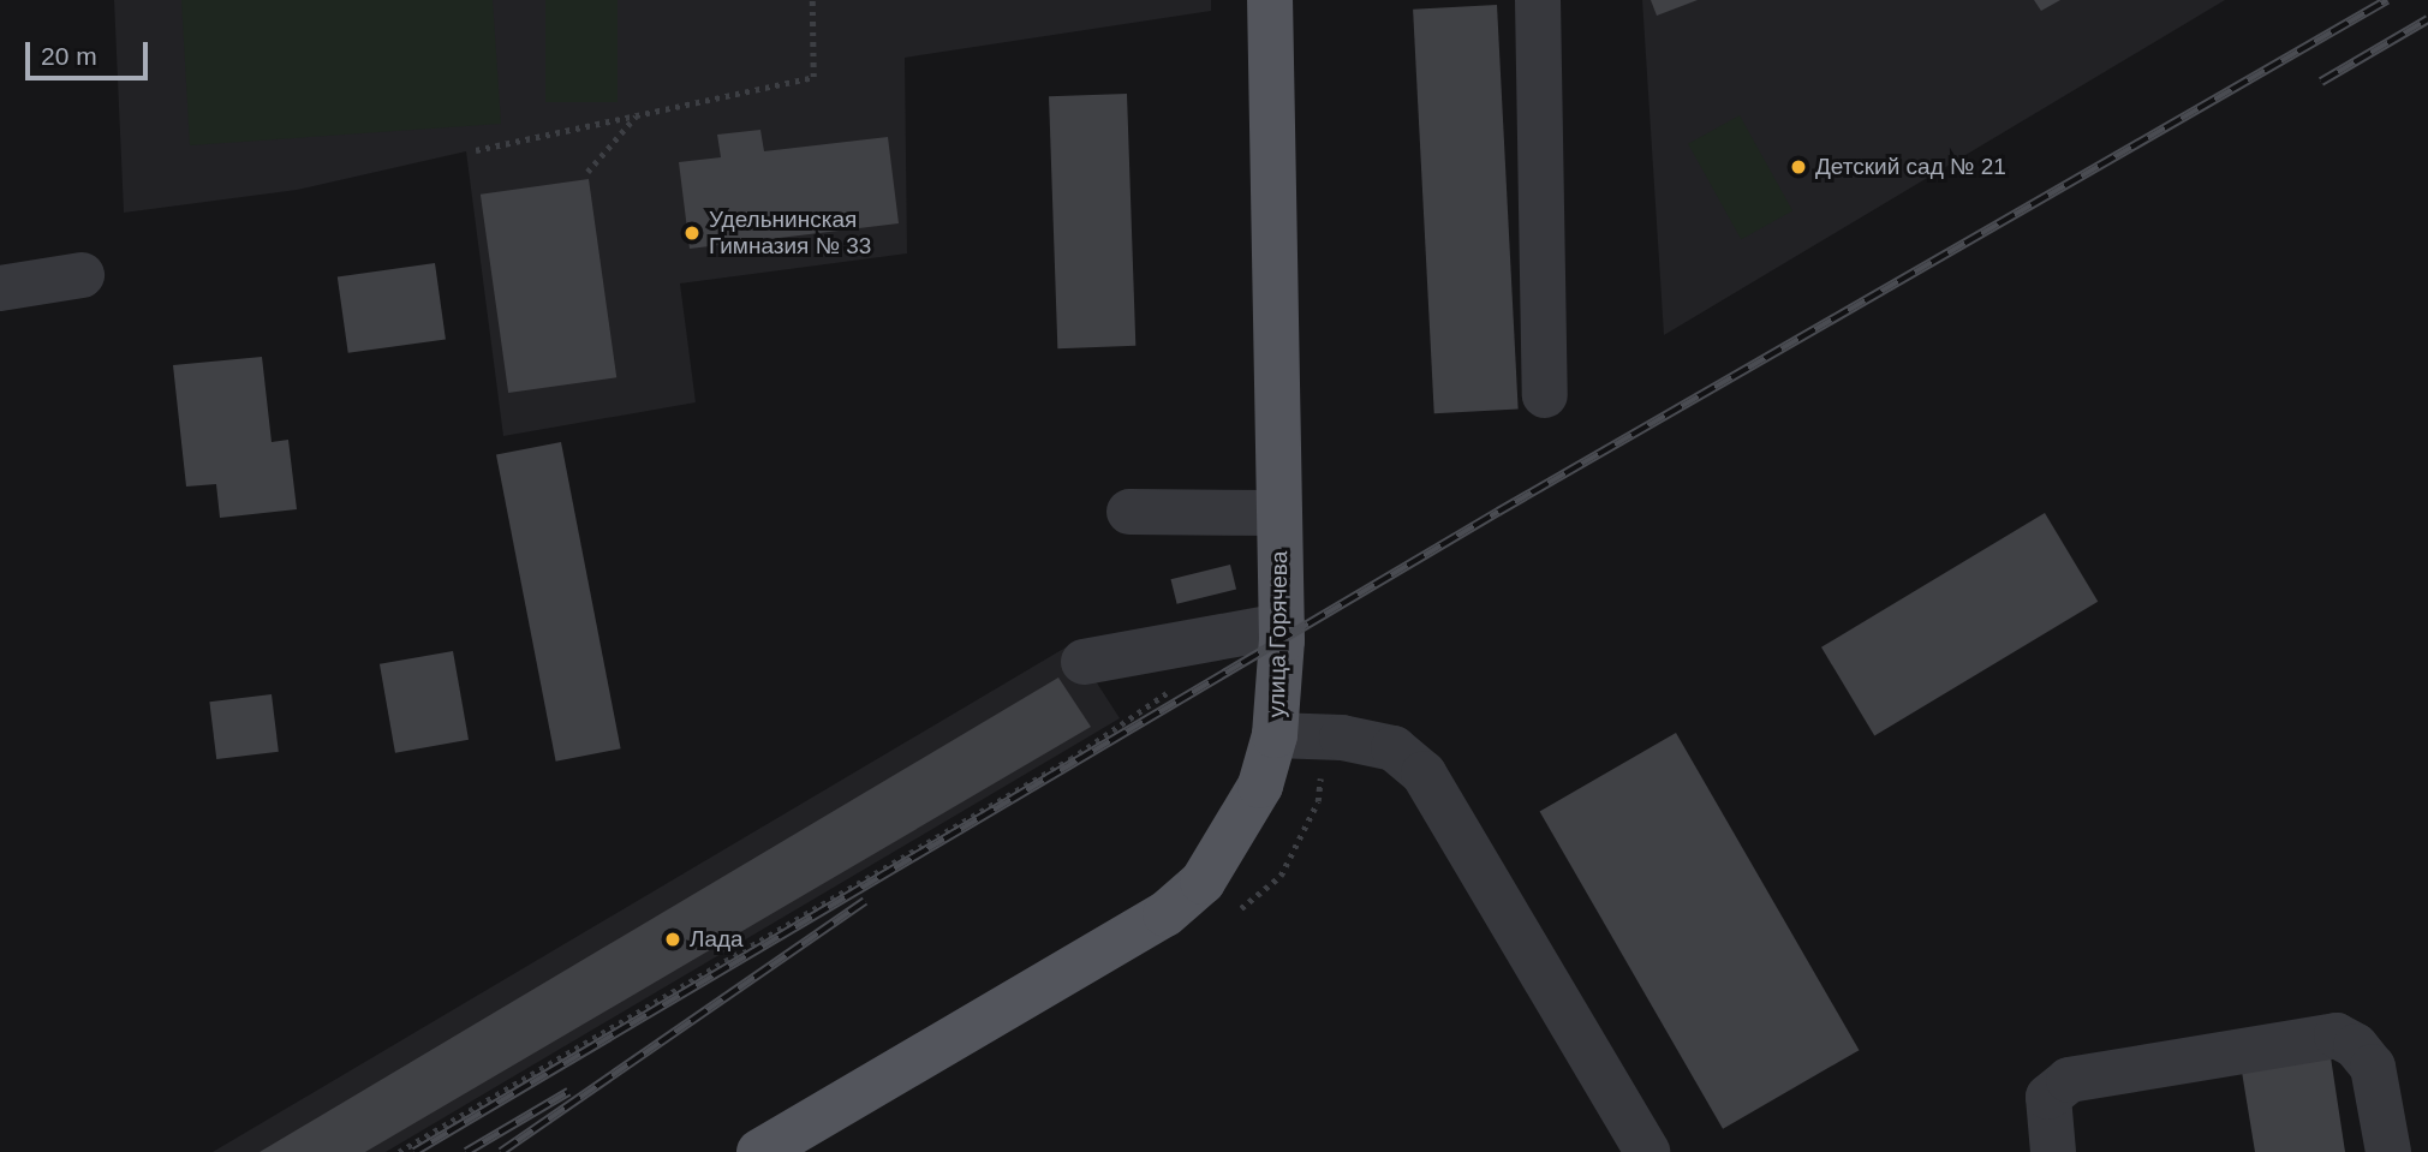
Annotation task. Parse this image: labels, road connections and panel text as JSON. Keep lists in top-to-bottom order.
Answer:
{
  "streets": {
    "main road": ["улица Горячева"]
  },
  "places": ["Детский сад № 21", "Удельнинская Гимназия № 33", "Лада"],
  "scale_bar": "20 m"
}
